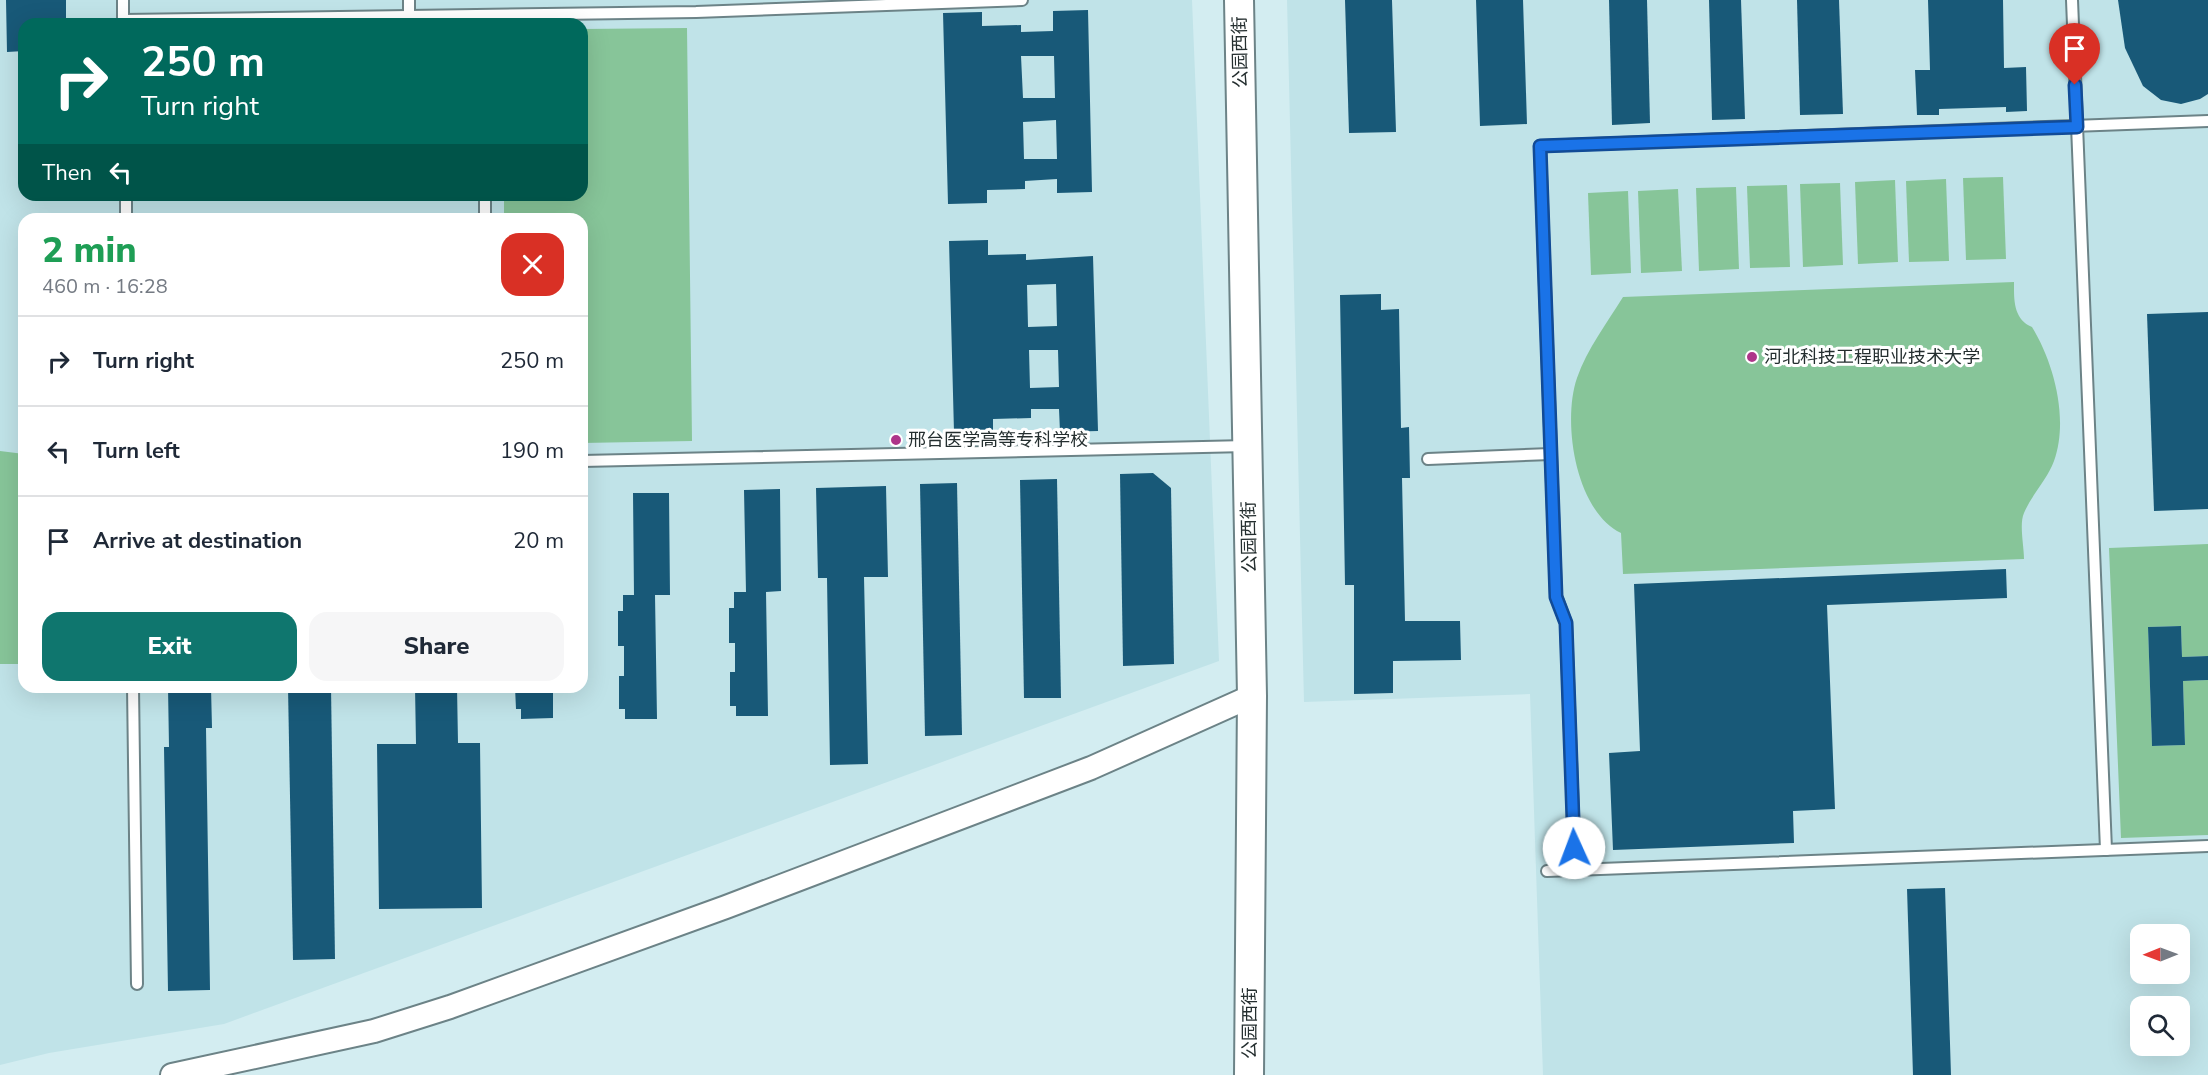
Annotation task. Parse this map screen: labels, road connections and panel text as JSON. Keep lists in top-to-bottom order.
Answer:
{
  "streets": {
    "street": ["公园西街"]
  },
  "places": ["河北科技工程职业技术大学", "邢台医学高等专科学校"],
  "north": "left",
  "page": {
    "turn": ["250 m", "Turn right"],
    "then": "Then",
    "heading": ["2 min", "460 m · 16:28"],
    "list": [
      {
        "name": "Turn right",
        "value": "250 m"
      },
      {
        "name": "Turn left",
        "value": "190 m"
      },
      {
        "name": "Arrive at destination",
        "value": "20 m"
      }
    ],
    "buttons": ["Exit", "Share"]
  }
}
